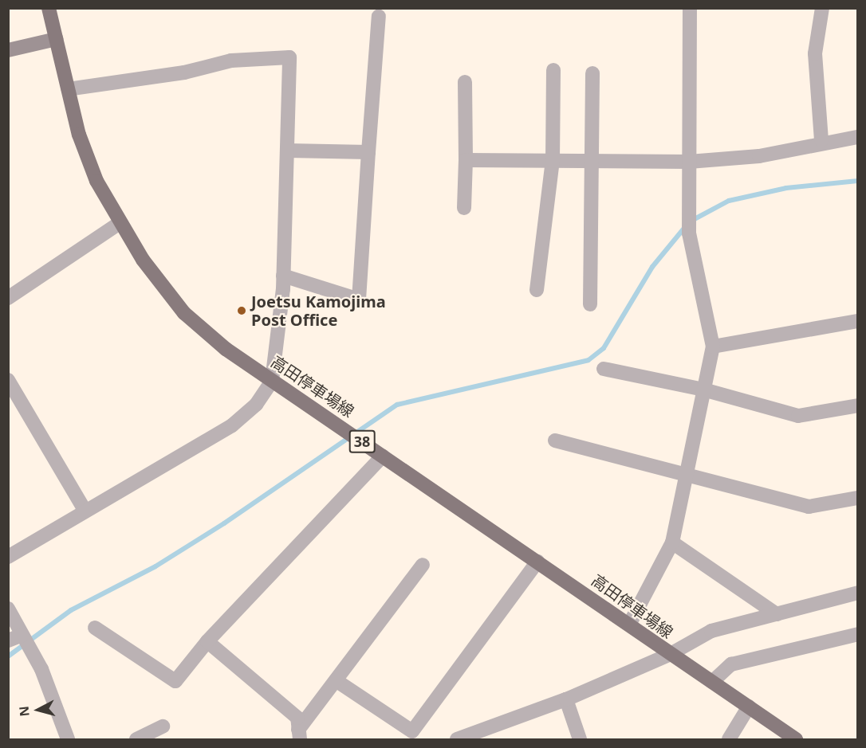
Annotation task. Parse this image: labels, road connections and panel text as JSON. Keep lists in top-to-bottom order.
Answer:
{
  "streets": {
    "main road": ["高田停車場線", "38"]
  },
  "crossings": [
    ["高田停車場線", "38"]
  ],
  "places": ["Joetsu Kamojima Post Office"],
  "north": "left"
}
